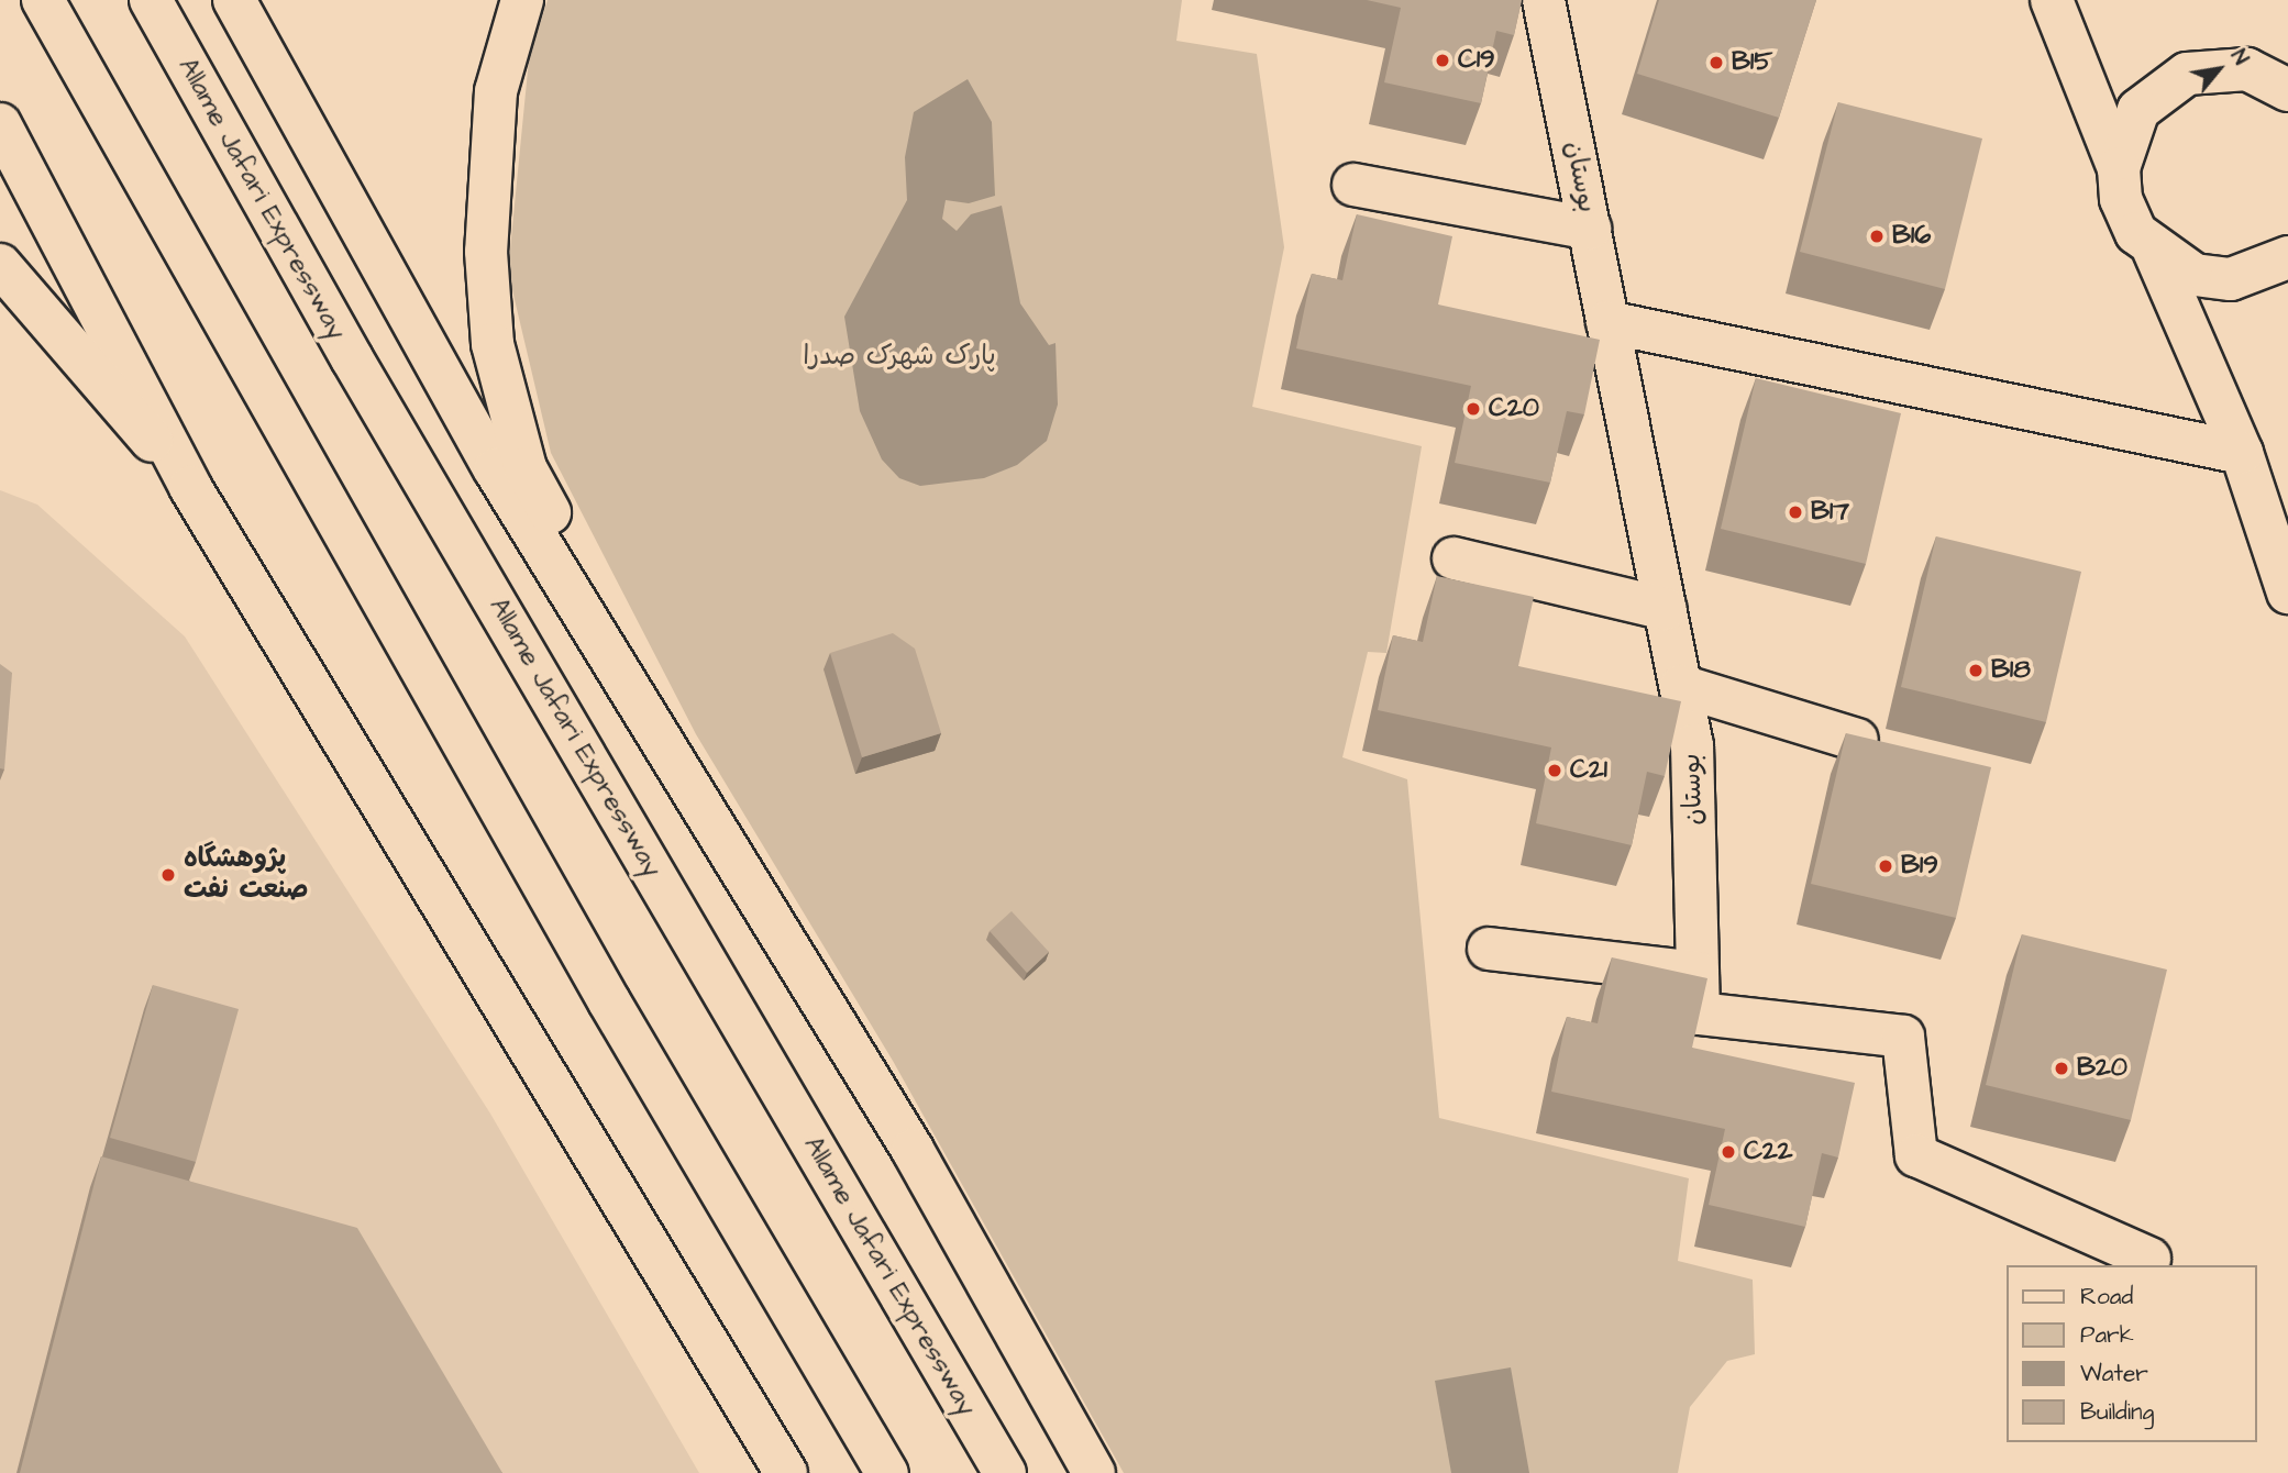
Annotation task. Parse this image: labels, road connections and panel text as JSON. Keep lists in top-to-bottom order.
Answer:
{
  "streets": {
    "main road": ["بوستان", "Allame Jafari Expressway"]
  },
  "parks": ["پارک شهرک صدرا"],
  "places": [
    "C19",
    "B15",
    "B16",
    "C20",
    "B17",
    "B18",
    "C21",
    "B19",
    "پژوهشگاه صنعت نفت",
    "B20",
    "C22"
  ],
  "legend": [
    "Road",
    "Park",
    "Water",
    "Building"
  ],
  "north": "top right"
}
